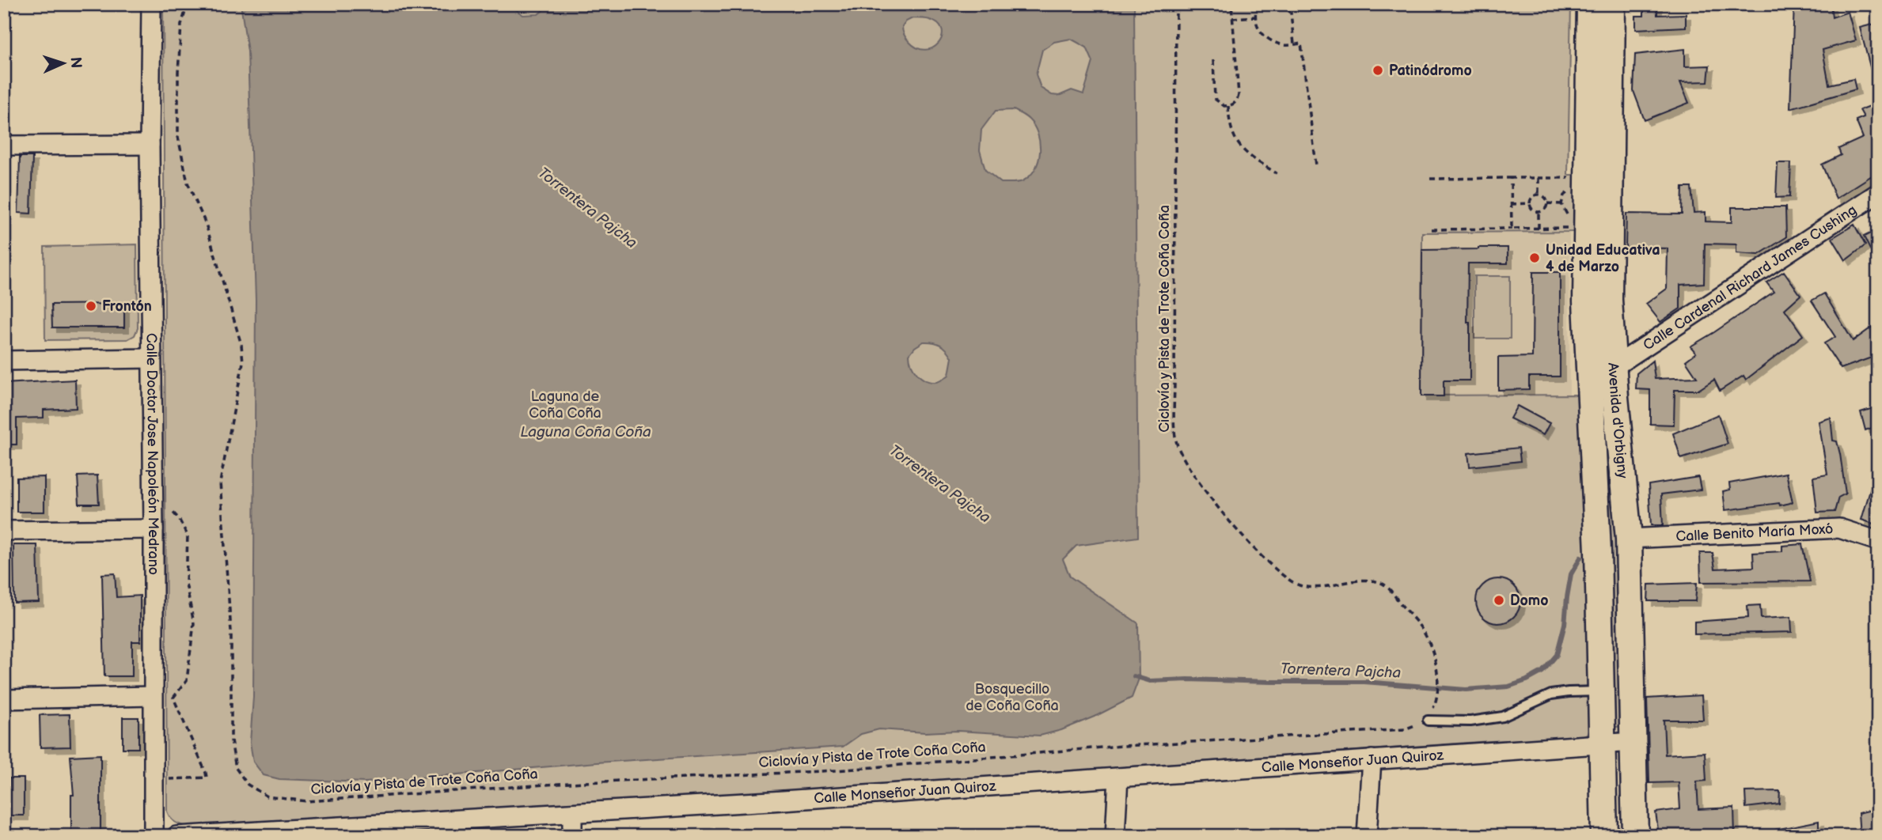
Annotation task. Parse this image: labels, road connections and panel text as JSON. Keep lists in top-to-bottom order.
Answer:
{
  "streets": {
    "main road": ["Avenida d'Orbigny"],
    "street": [
      "Calle Cardenal Richard James Cushing",
      "Calle Doctor Jose Napoleón Medrano",
      "Calle Benito María Moxó",
      "Calle Monseñor Juan Quiroz"
    ],
    "path": ["Ciclovía y Pista de Trote Coña Coña"]
  },
  "crossings": [
    ["Calle Cardenal Richard James Cushing", "Avenida d'Orbigny"],
    ["Avenida d'Orbigny", "Calle Benito María Moxó"],
    ["Avenida d'Orbigny", "Calle Monseñor Juan Quiroz"]
  ],
  "water": ["Torrentera Pajcha", "Laguna Coña Coña"],
  "parks": ["Laguna de Coña Coña", "Bosquecillo de Coña Coña"],
  "places": [
    "Patinódromo",
    "Unidad Educativa 4 de Marzo",
    "Frontón",
    "Domo"
  ],
  "north": "right"
}
